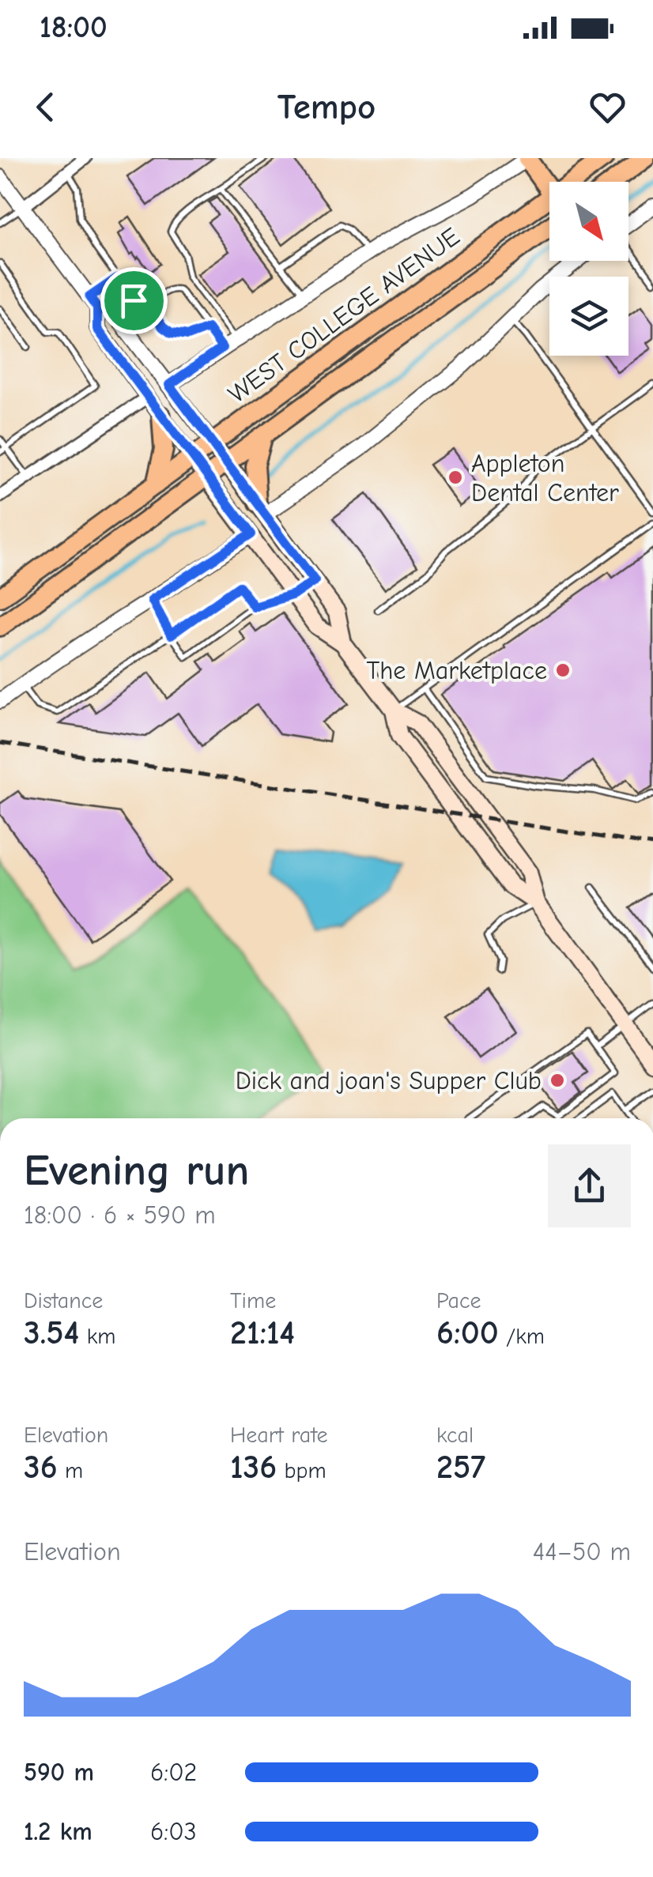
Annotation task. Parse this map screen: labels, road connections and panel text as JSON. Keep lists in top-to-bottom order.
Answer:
{
  "streets": {
    "main road": ["WEST COLLEGE AVENUE"]
  },
  "places": ["Appleton Dental Center", "The Marketplace", "Dick and joan's Supper Club"],
  "north": "bottom right",
  "page": {
    "status": "18:00",
    "header": "Tempo",
    "heading": ["Evening run", "18:00 · 6 × 590 m"],
    "stats": [
      ["Distance", "3.54 km"],
      ["Time", "21:14"],
      ["Pace", "6:00 /km"],
      ["Elevation", "36 m"],
      ["Heart rate", "136 bpm"],
      ["kcal", "257"]
    ],
    "chart": ["Elevation", "44–50 m"],
    "list": [
      {
        "name": "590 m",
        "note": "6:02"
      },
      {
        "name": "1.2 km",
        "note": "6:03"
      }
    ]
  }
}
